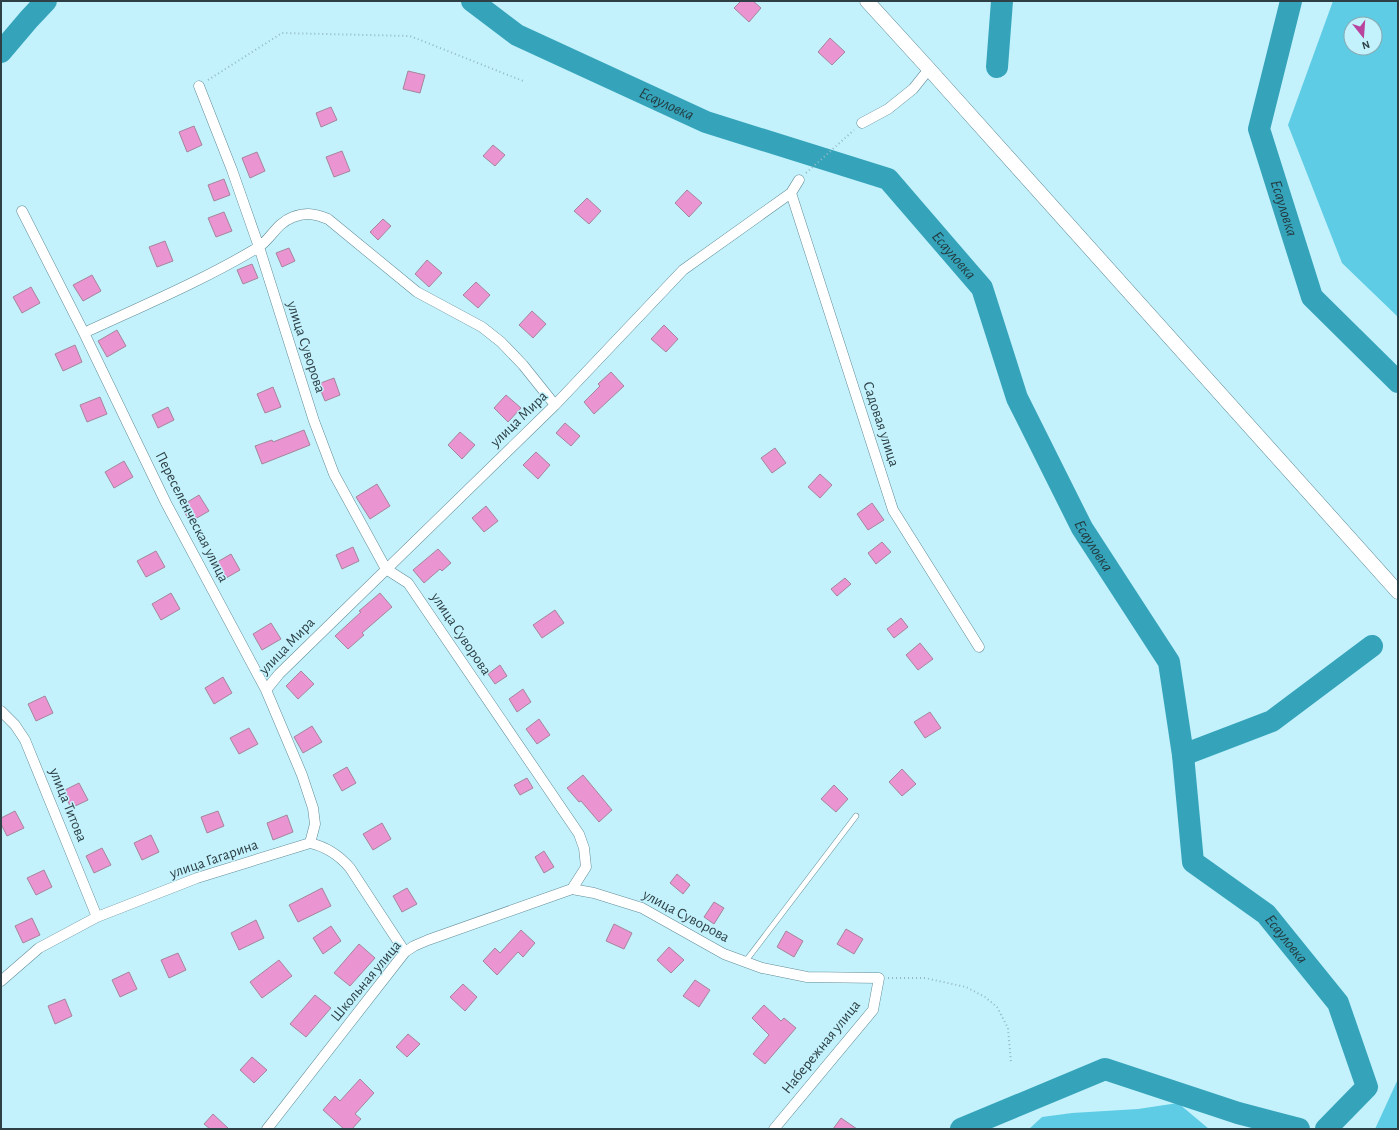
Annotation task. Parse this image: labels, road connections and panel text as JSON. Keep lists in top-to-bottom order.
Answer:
{
  "streets": {
    "street": [
      "улица Суворова",
      "улица Мира",
      "Садовая улица",
      "Переселенческая улица",
      "улица Титова",
      "улица Гагарина",
      "Школьная улица",
      "Набережная улица"
    ]
  },
  "crossings": [
    ["улица Суворова", "улица Мира"],
    ["улица Суворова", "Школьная улица"],
    ["улица Суворова", "Набережная улица"],
    ["улица Мира", "Садовая улица"],
    ["улица Мира", "Переселенческая улица"],
    ["Переселенческая улица", "улица Гагарина"],
    ["улица Титова", "улица Гагарина"]
  ],
  "water": ["Есауловка"],
  "north": "bottom"
}
